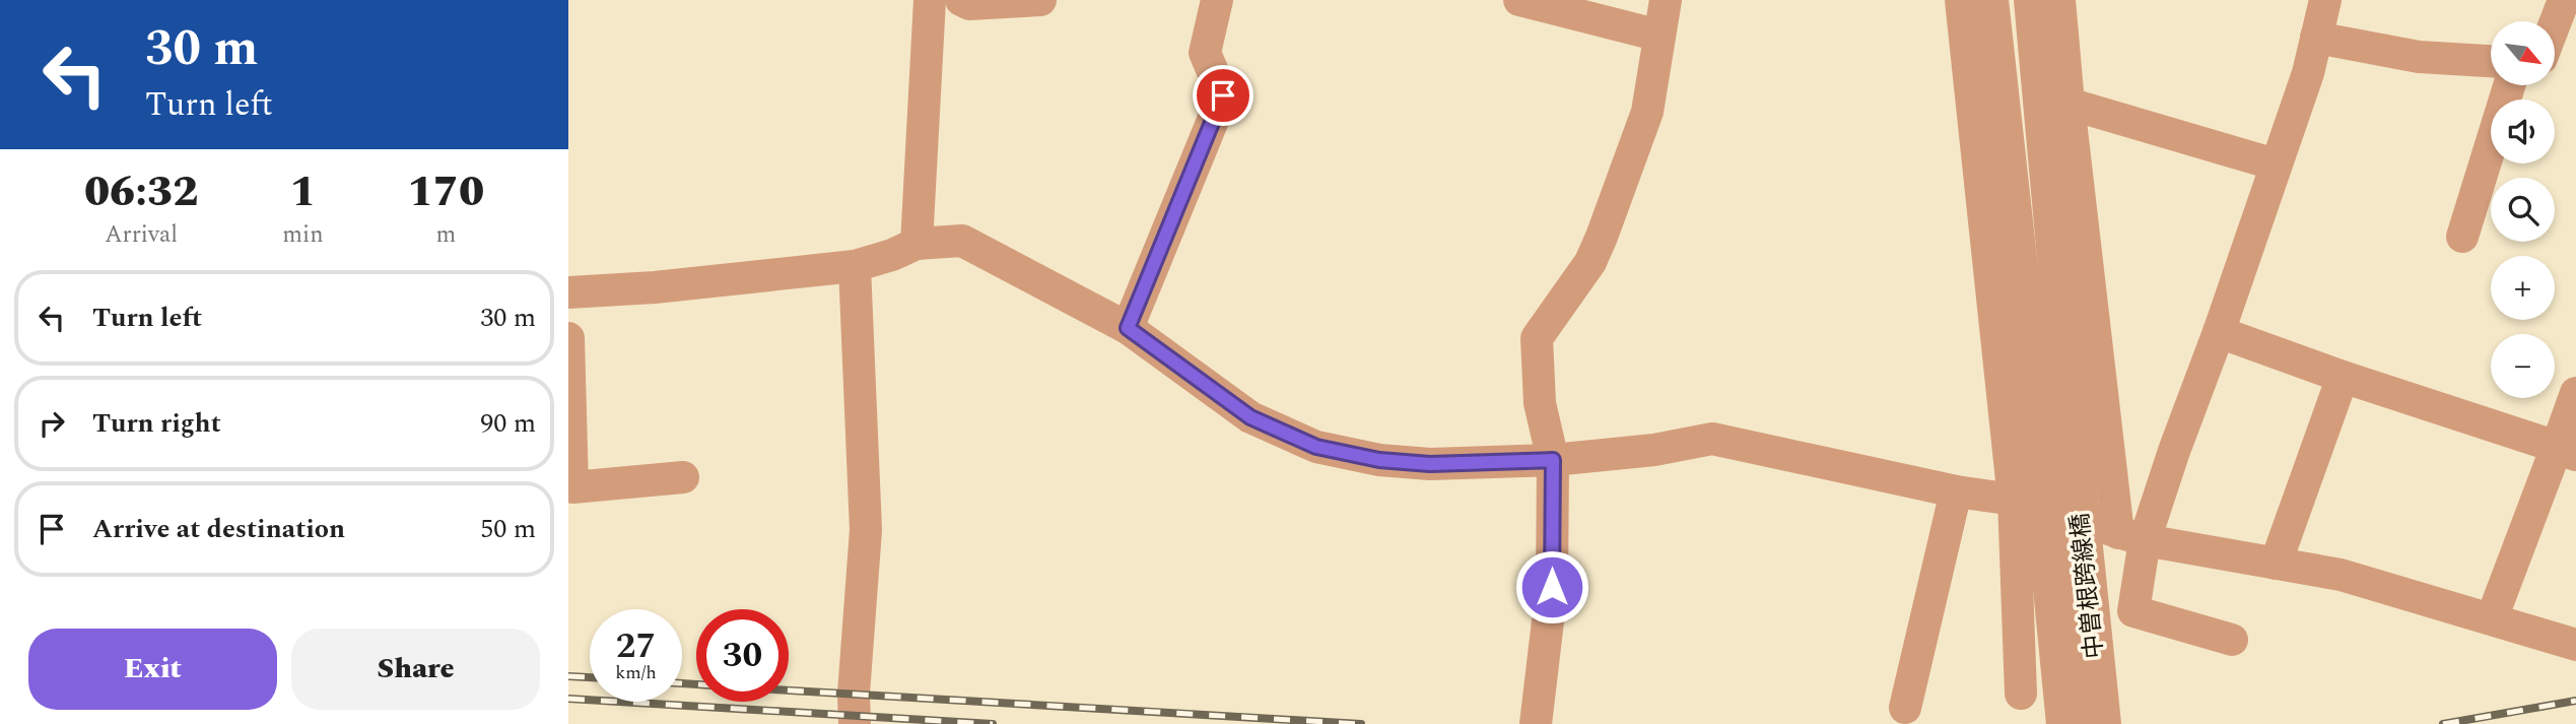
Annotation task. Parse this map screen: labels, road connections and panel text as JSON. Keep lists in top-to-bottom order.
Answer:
{
  "streets": {
    "street": ["中曽根跨線橋"]
  },
  "north": "bottom right",
  "page": {
    "turn": ["30 m", "Turn left"],
    "map_buttons": ["+", "−"],
    "eta": [
      "06:32",
      "Arrival",
      "1",
      "min",
      "170",
      "m"
    ],
    "list": [
      {
        "name": "Turn left",
        "value": "30 m"
      },
      {
        "name": "Turn right",
        "value": "90 m"
      },
      {
        "name": "Arrive at destination",
        "value": "50 m"
      }
    ],
    "speed": "27 km/h",
    "limit": "30",
    "buttons": ["Exit", "Share"]
  }
}
